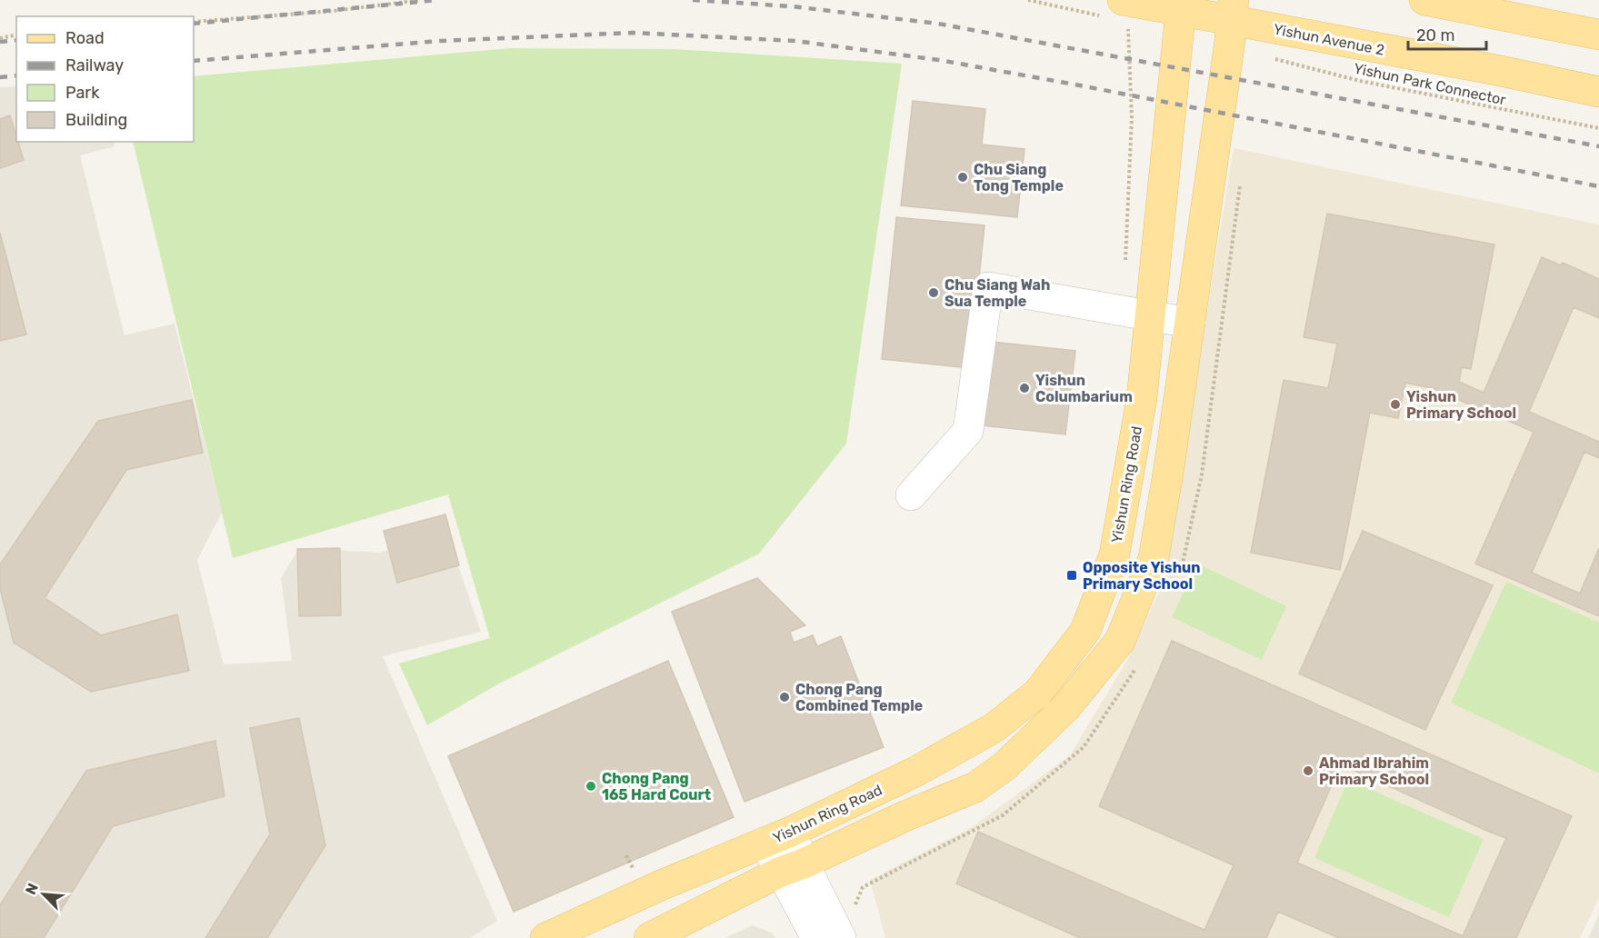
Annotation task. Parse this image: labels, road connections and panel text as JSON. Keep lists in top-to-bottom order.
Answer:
{
  "streets": {
    "main road": ["Yishun Avenue 2", "Yishun Ring Road"],
    "path": ["Yishun Park Connector"]
  },
  "crossings": [
    ["Yishun Avenue 2", "Yishun Ring Road"]
  ],
  "places": {
    "other": [
      "Chu Siang Tong Temple",
      "Chu Siang Wah Sua Temple",
      "Yishun Columbarium",
      "Yishun Primary School",
      "Chong Pang Combined Temple",
      "Ahmad Ibrahim Primary School",
      "Chong Pang 165 Hard Court"
    ],
    "transit": ["Opposite Yishun Primary School"]
  },
  "legend": [
    "Road",
    "Railway",
    "Park",
    "Building"
  ],
  "scale_bar": "20 m",
  "north": "top left"
}
